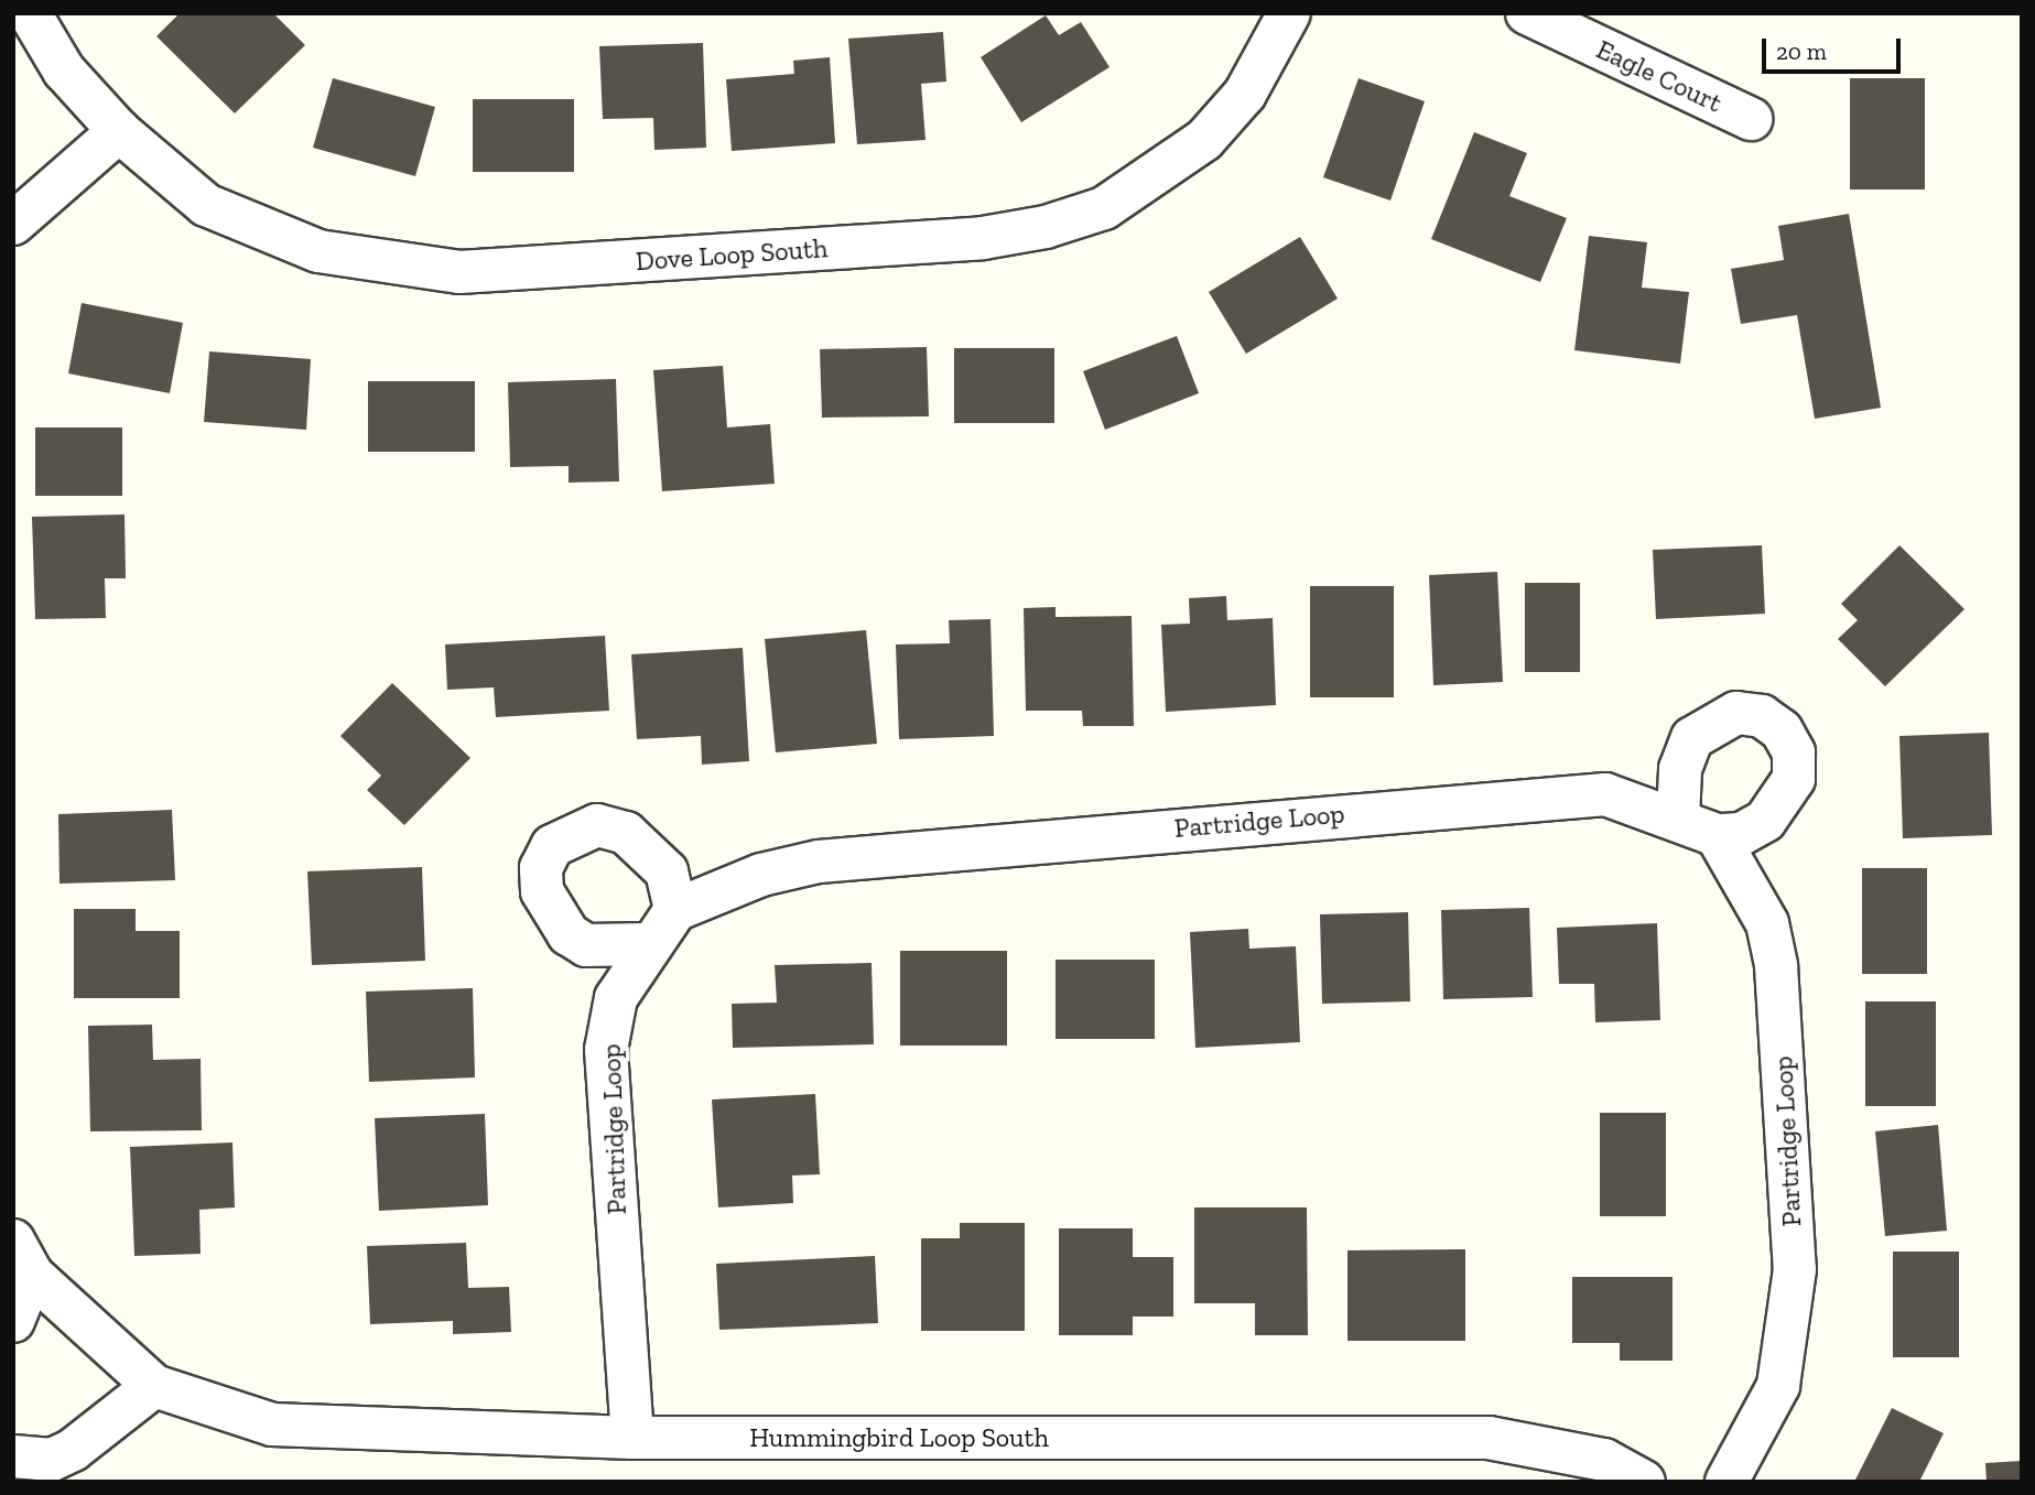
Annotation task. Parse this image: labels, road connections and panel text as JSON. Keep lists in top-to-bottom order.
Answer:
{
  "streets": {
    "street": [
      "Eagle Court",
      "Dove Loop South",
      "Partridge Loop",
      "Hummingbird Loop South"
    ]
  },
  "crossings": [
    ["Partridge Loop", "Hummingbird Loop South"]
  ],
  "scale_bar": "20 m"
}
